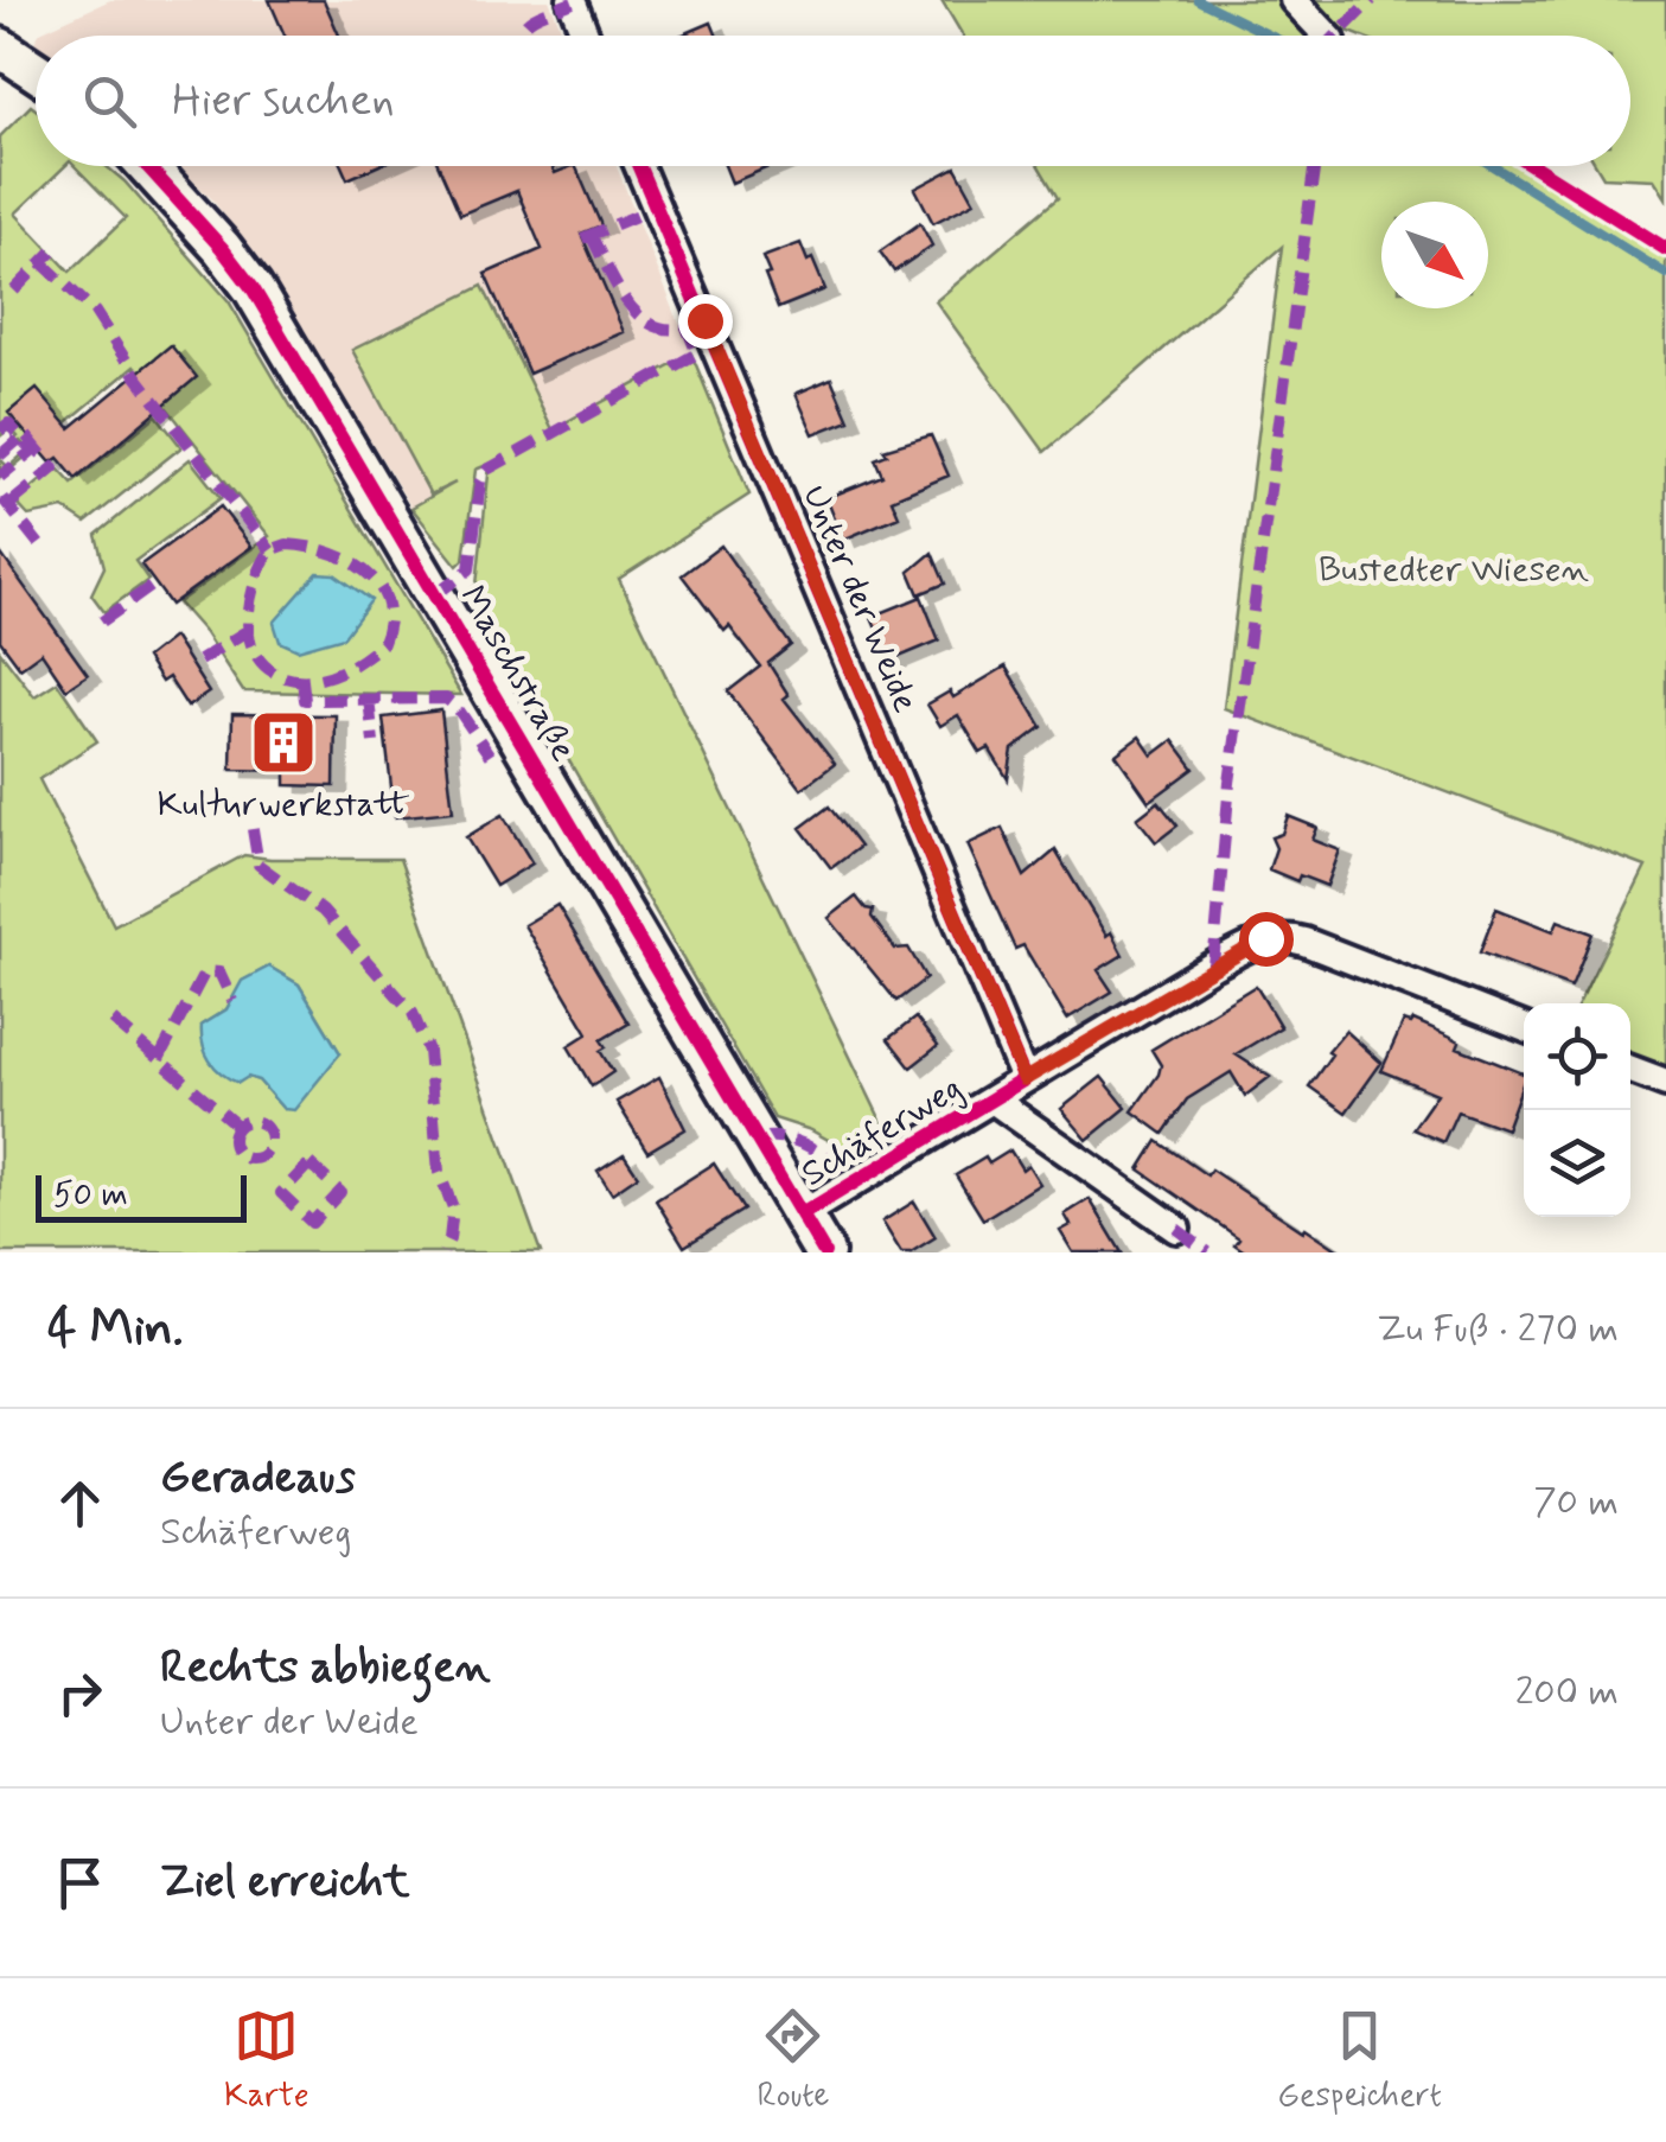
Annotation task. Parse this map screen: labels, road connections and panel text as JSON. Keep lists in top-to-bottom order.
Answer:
{
  "streets": {
    "street": ["Unter der Weide", "Maschstraße", "Schäferweg"]
  },
  "crossings": [
    ["Unter der Weide", "Schäferweg"],
    ["Maschstraße", "Schäferweg"]
  ],
  "parks": ["Bustedter Wiesen"],
  "places": {
    "building": ["Kulturwerkstatt"]
  },
  "scale_bar": "50 m",
  "north": "bottom right",
  "page": {
    "search": "Hier suchen",
    "scale": "50 m",
    "heading": ["4 Min.", "Zu Fuß · 270 m"],
    "list": [
      ["Geradeaus", "Schäferweg", "70 m"],
      ["Rechts abbiegen", "Unter der Weide", "200 m"],
      "Ziel erreicht"
    ],
    "nav": ["Karte", "Route", "Gespeichert"]
  }
}
